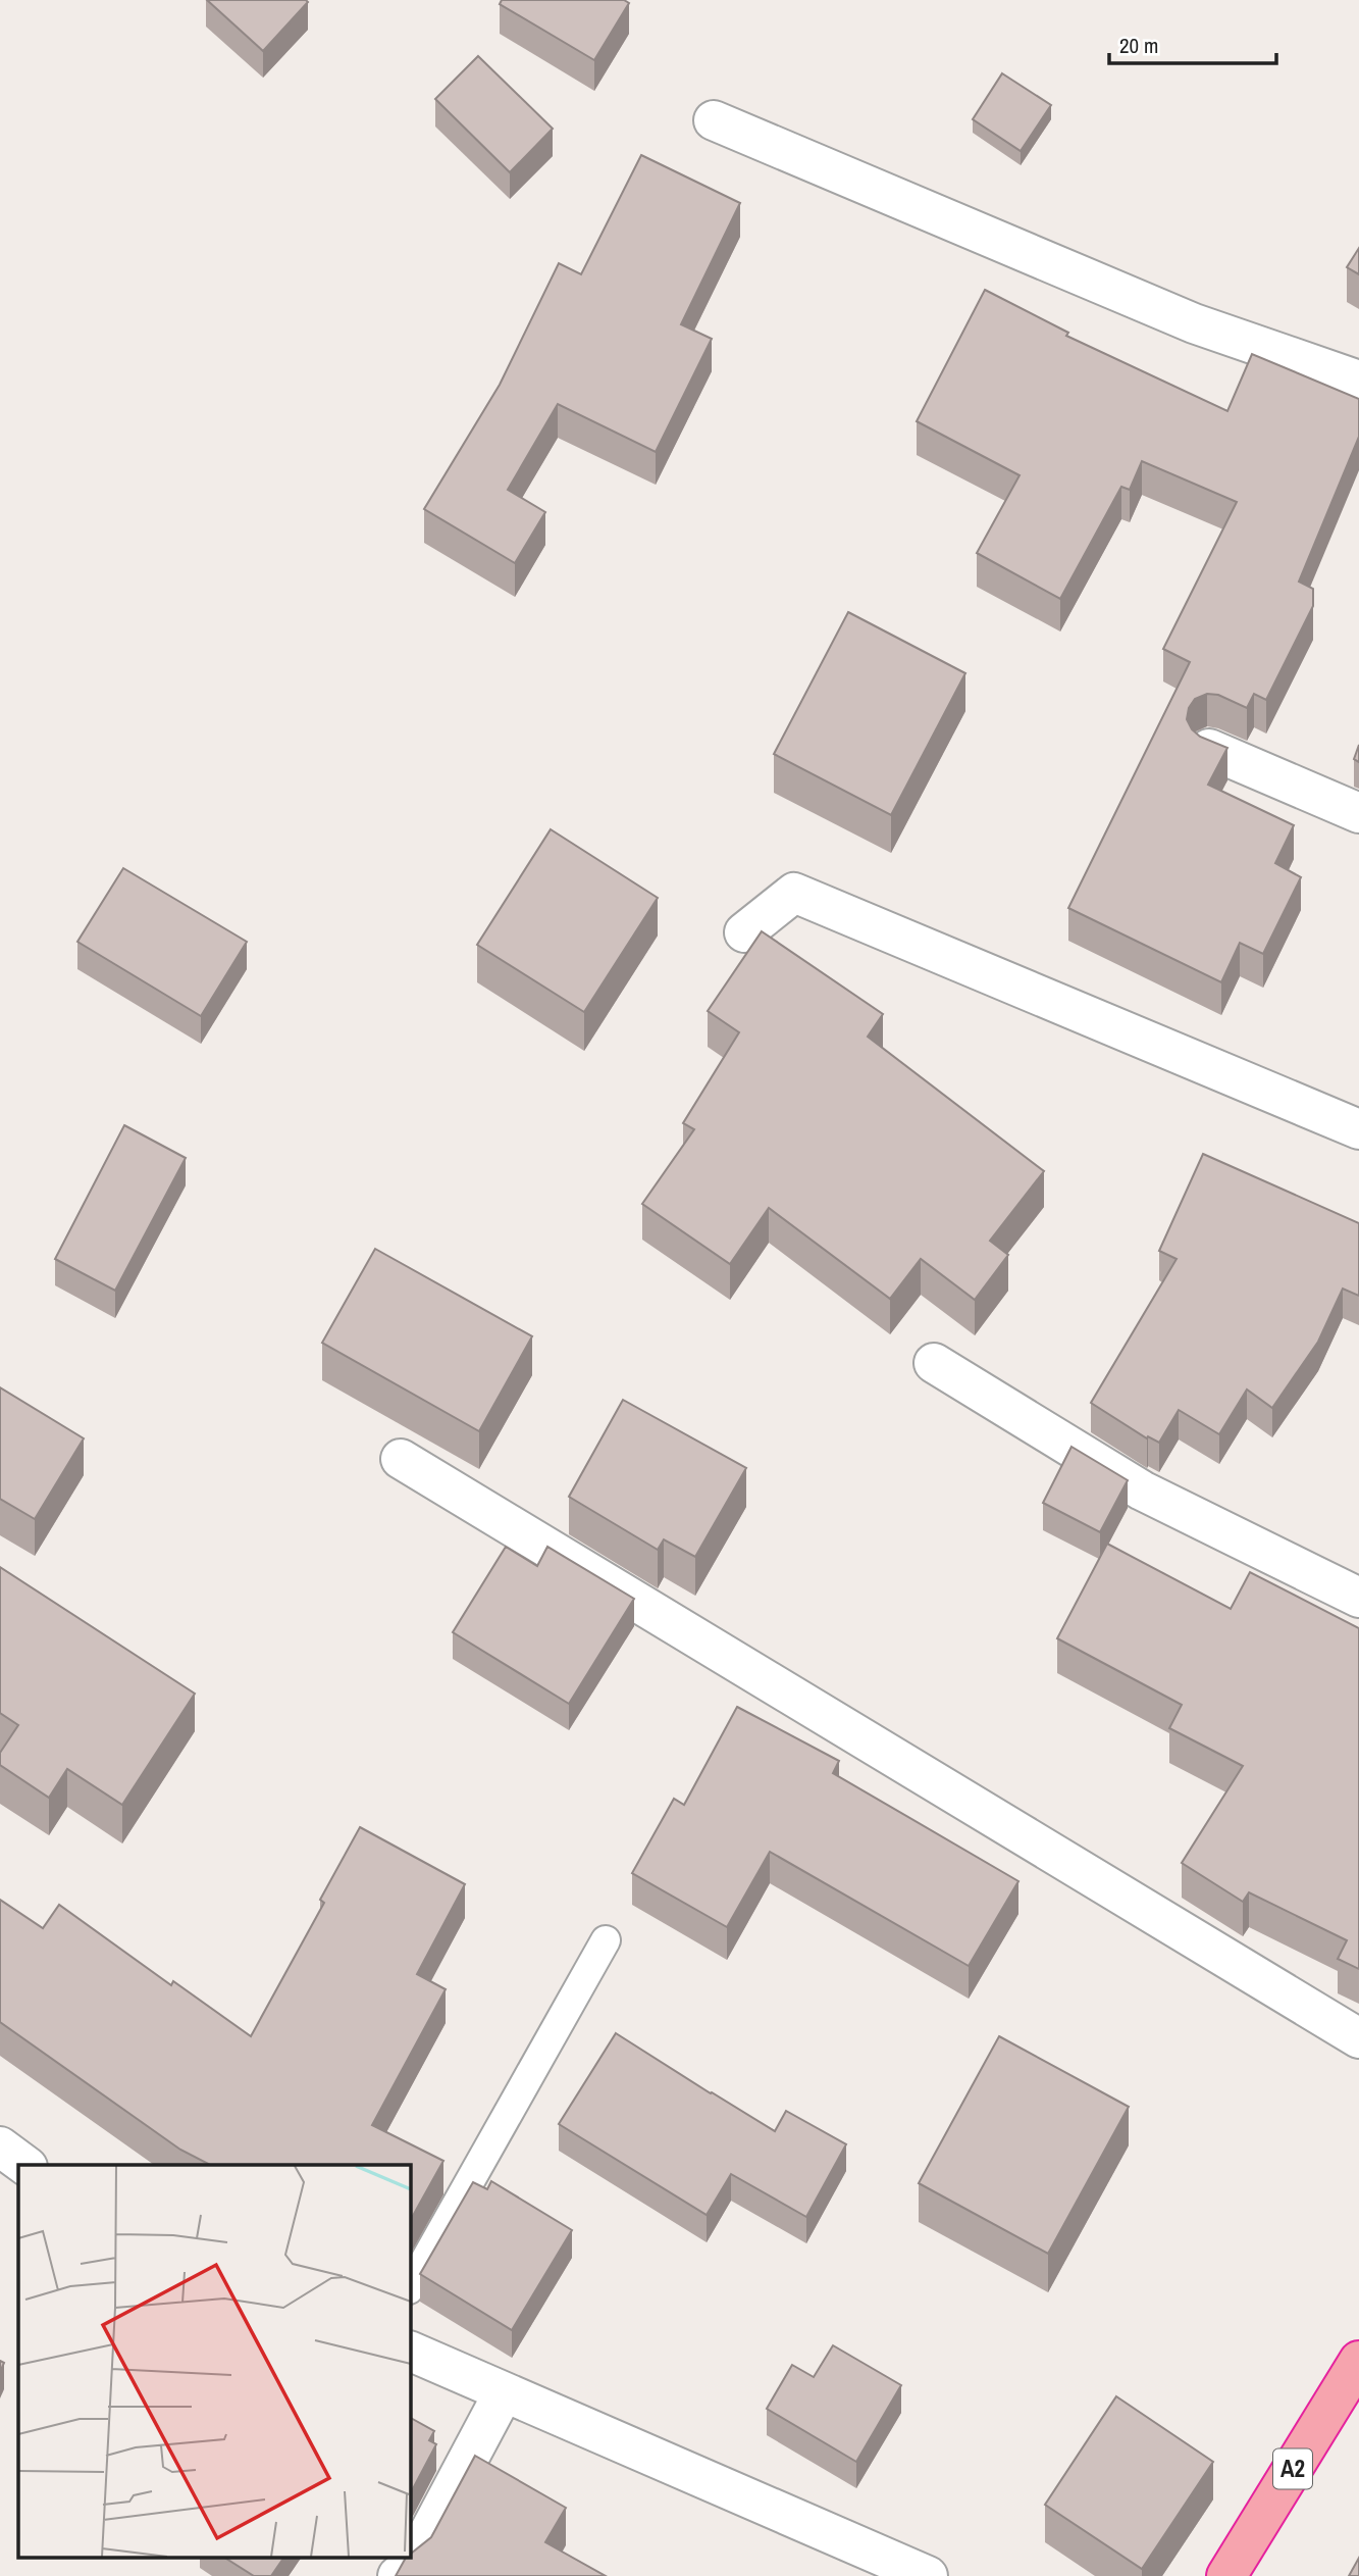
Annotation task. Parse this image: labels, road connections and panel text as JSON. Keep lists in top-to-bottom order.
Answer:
{
  "streets": {
    "highway": ["A2"]
  },
  "scale_bar": "20 m"
}
